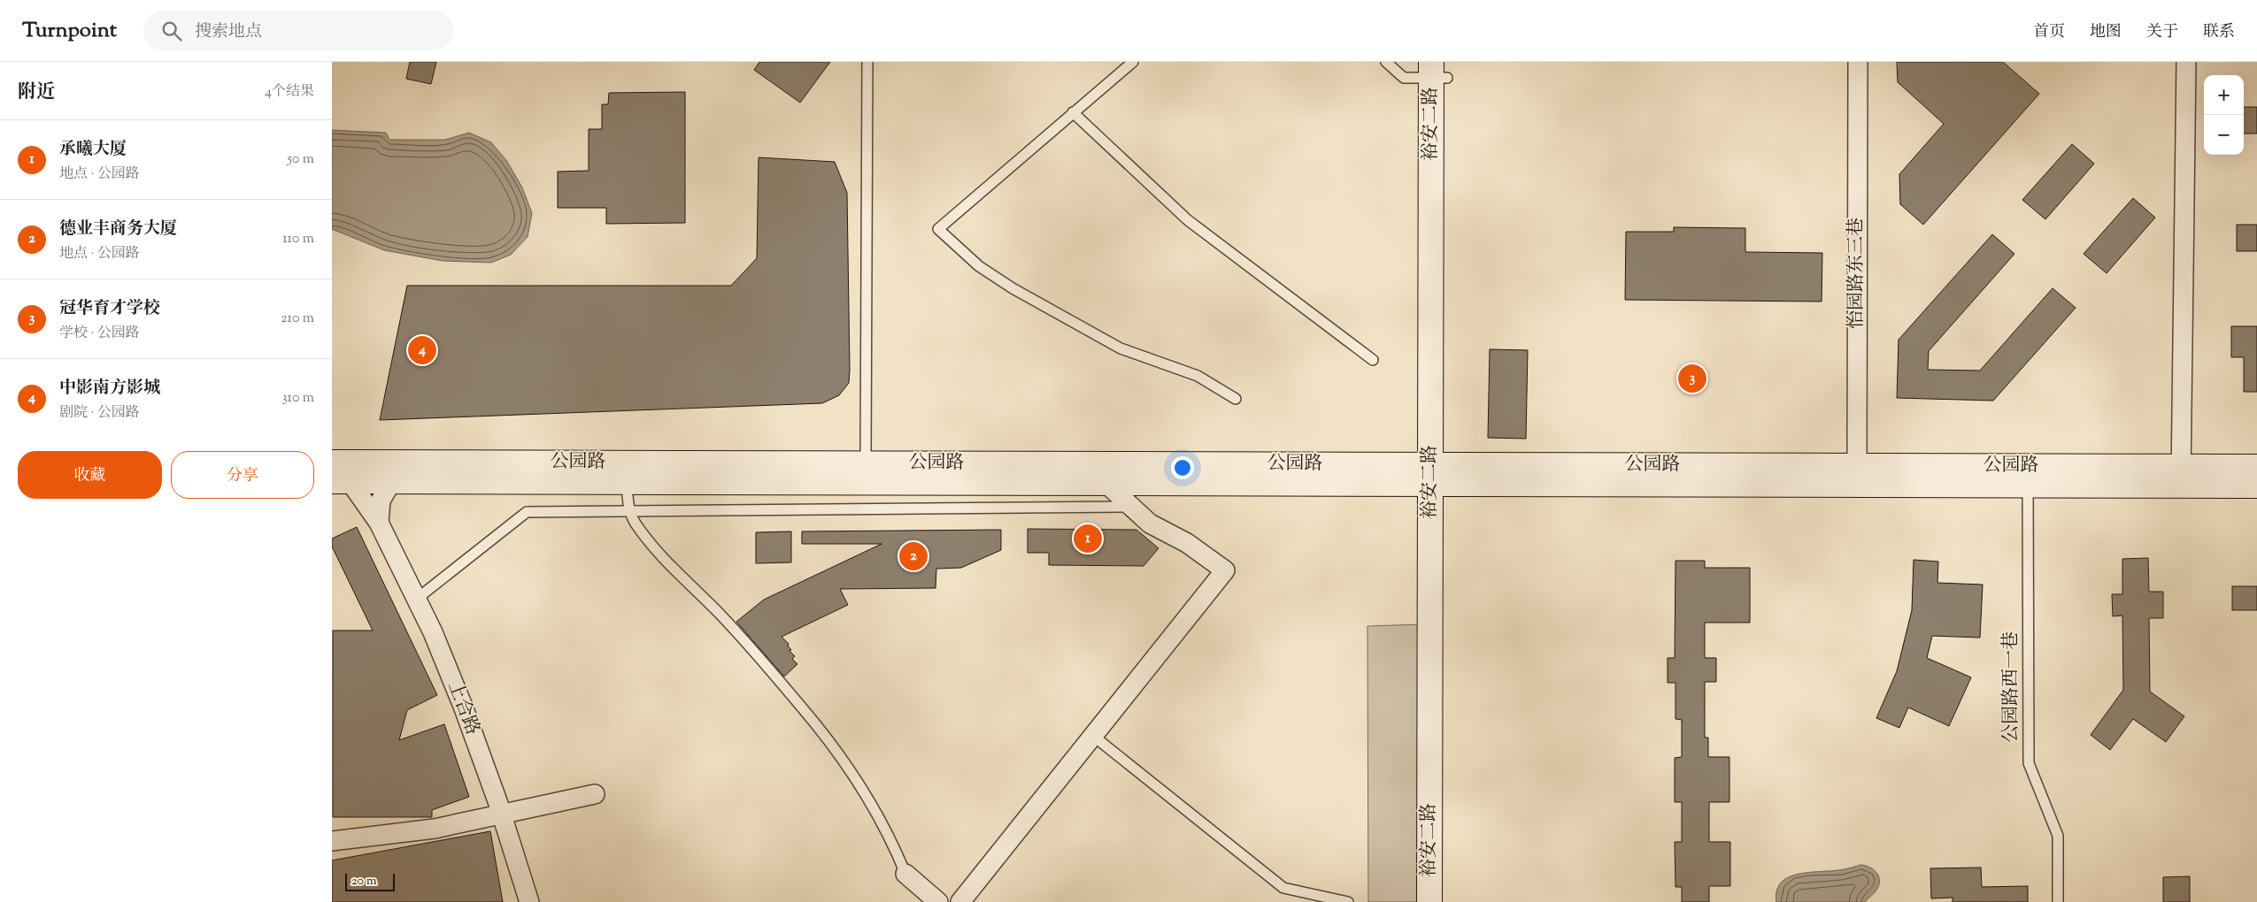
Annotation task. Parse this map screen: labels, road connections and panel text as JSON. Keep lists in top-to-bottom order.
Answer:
{
  "streets": {
    "main road": ["裕安二路", "公园路"],
    "street": ["怡园路东三巷", "上合路"],
    "lane": ["公园路西一巷"]
  },
  "crossings": [
    ["裕安二路", "公园路"],
    ["怡园路东三巷", "公园路"],
    ["公园路", "公园路西一巷"],
    ["公园路", "上合路"]
  ],
  "scale_bar": "20 m",
  "page": {
    "header": "Turnpoint",
    "search": "搜索地点",
    "nav": [
      "首页",
      "地图",
      "关于",
      "联系"
    ],
    "heading": ["附近", "4个结果"],
    "map_buttons": ["+", "−"],
    "list": [
      {
        "mark": "1",
        "name": "承曦大厦",
        "note": "地点 · 公园路",
        "value": "50 m"
      },
      {
        "mark": "2",
        "name": "德业丰商务大厦",
        "note": "地点 · 公园路",
        "value": "110 m"
      },
      {
        "mark": "3",
        "name": "冠华育才学校",
        "note": "学校 · 公园路",
        "value": "210 m"
      },
      {
        "mark": "4",
        "name": "中影南方影城",
        "note": "剧院 · 公园路",
        "value": "310 m"
      }
    ],
    "pins": [
      "4",
      "3",
      "1",
      "2"
    ],
    "buttons": ["收藏", "分享"],
    "scale": "20 m"
  }
}
